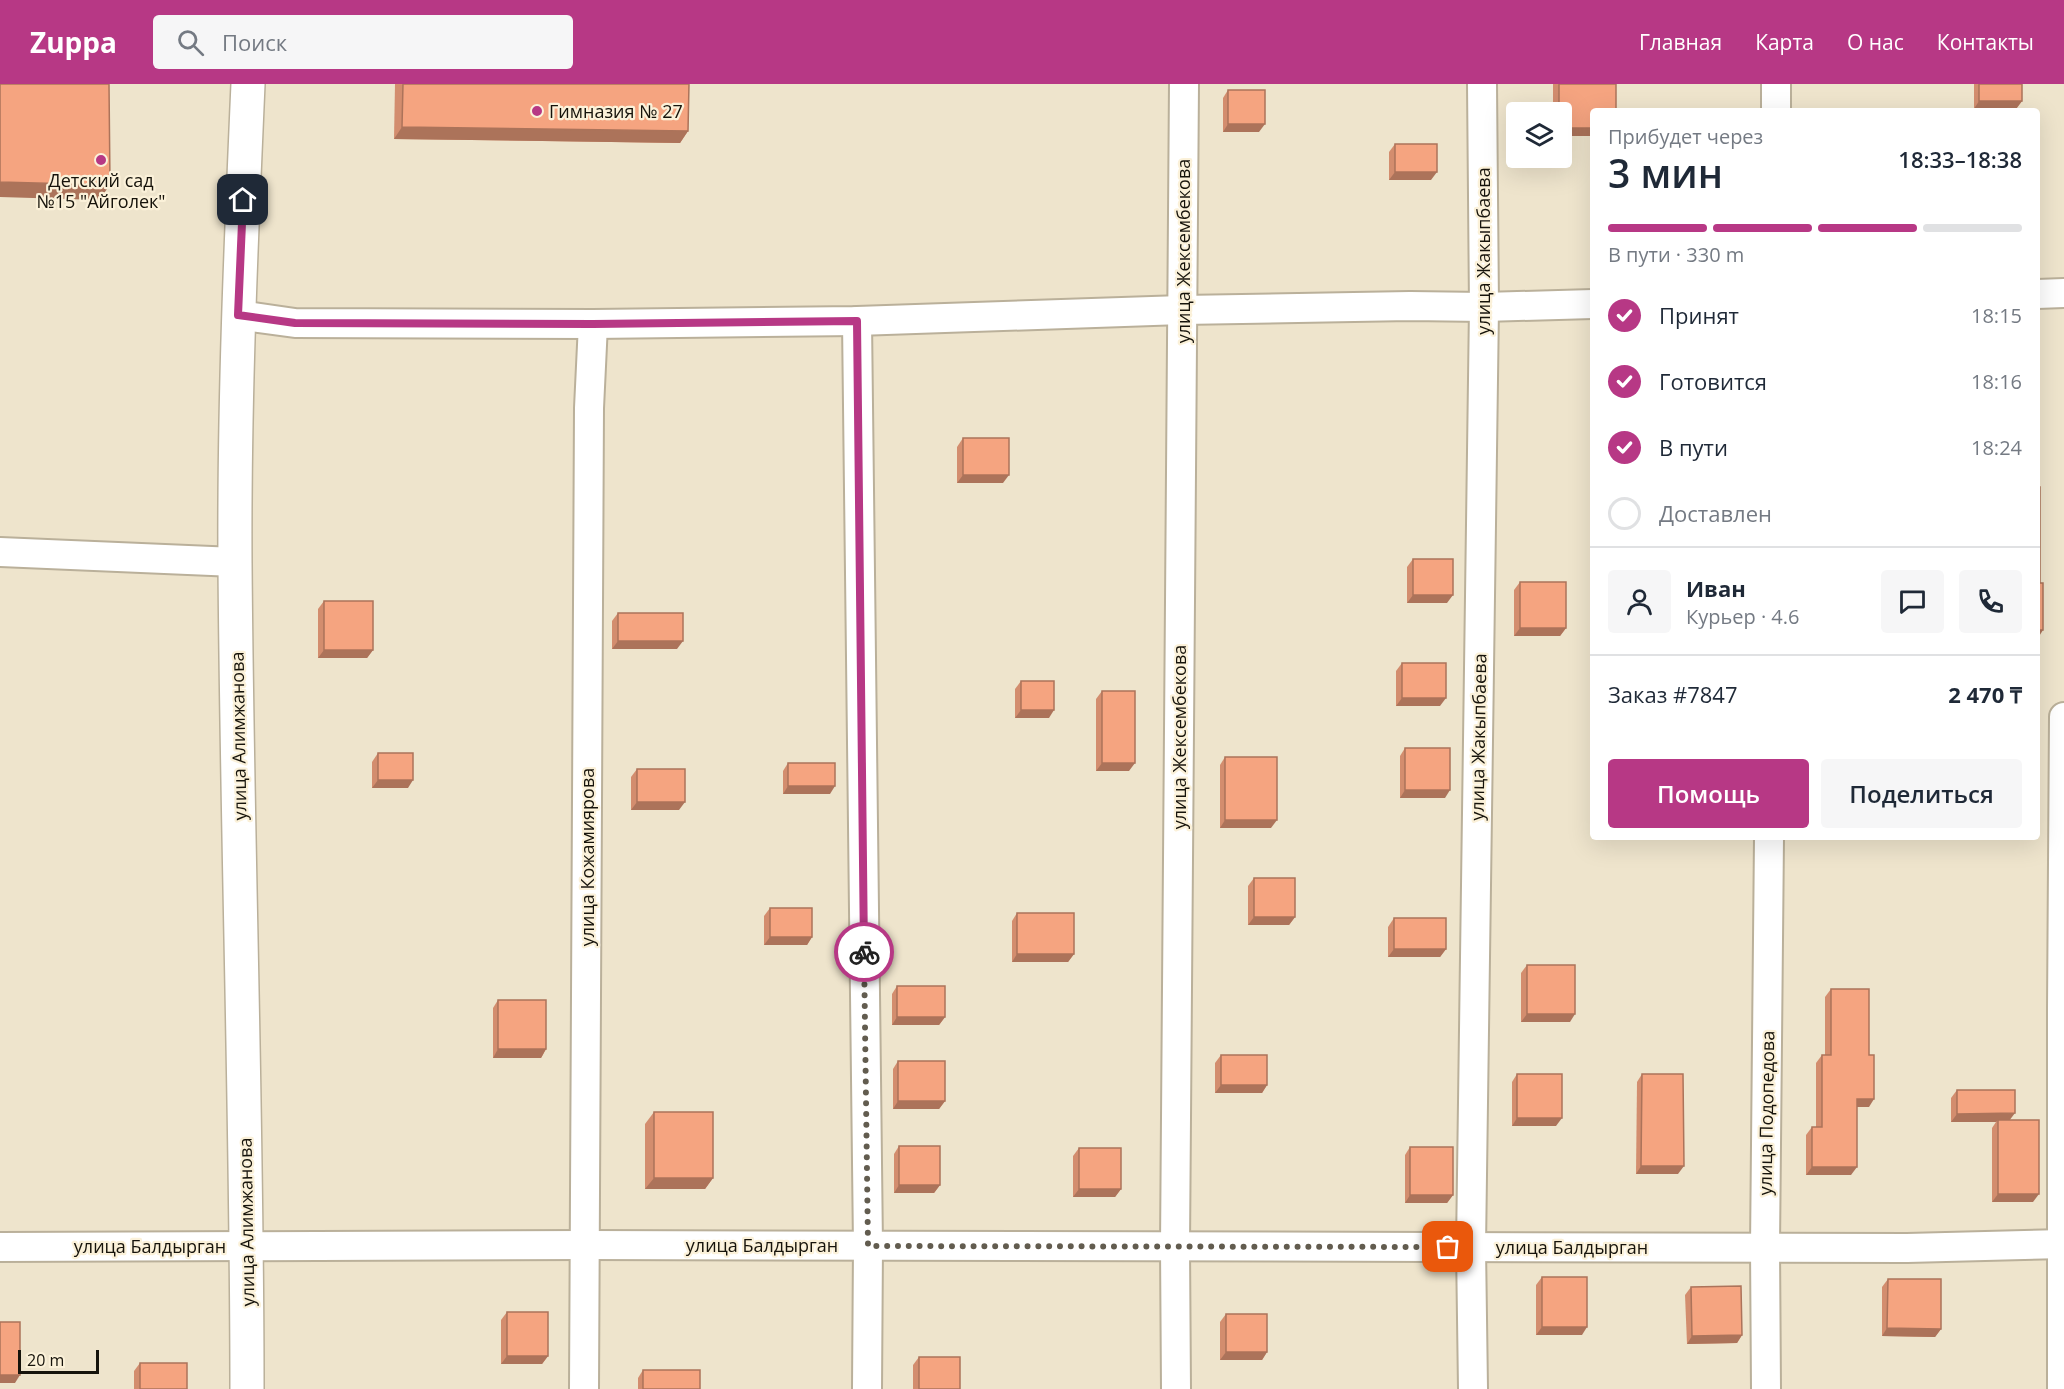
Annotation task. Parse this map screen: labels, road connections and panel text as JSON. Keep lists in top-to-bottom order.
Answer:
{
  "streets": {
    "street": [
      "улица Жексембекова",
      "улица Жакыпбаева",
      "улица Алимжанова",
      "улица Кожамиярова",
      "улица Подопедова",
      "улица Балдырган"
    ]
  },
  "crossings": [
    ["улица Жексембекова", "улица Балдырган"],
    ["улица Жакыпбаева", "улица Балдырган"],
    ["улица Алимжанова", "улица Балдырган"],
    ["улица Кожамиярова", "улица Балдырган"],
    ["улица Подопедова", "улица Балдырган"]
  ],
  "places": ["Гимназия № 27", "Детский сад №15 \"Айголек\""],
  "scale_bar": "20 m",
  "page": {
    "header": "Zuppa",
    "search": "Поиск",
    "nav": [
      "Главная",
      "Карта",
      "О нас",
      "Контакты"
    ],
    "heading": ["3 мин", "Прибудет через", "18:33–18:38"],
    "panel": [
      "Иван",
      "Курьер · 4.6",
      "Заказ #7847",
      "2 470 ₸"
    ],
    "bar": "В пути · 330 m",
    "list": [
      ["Принят", "18:15"],
      ["Готовится", "18:16"],
      ["В пути", "18:24"],
      "Доставлен"
    ],
    "buttons": ["Помощь", "Поделиться"],
    "scale": "20 m"
  }
}
